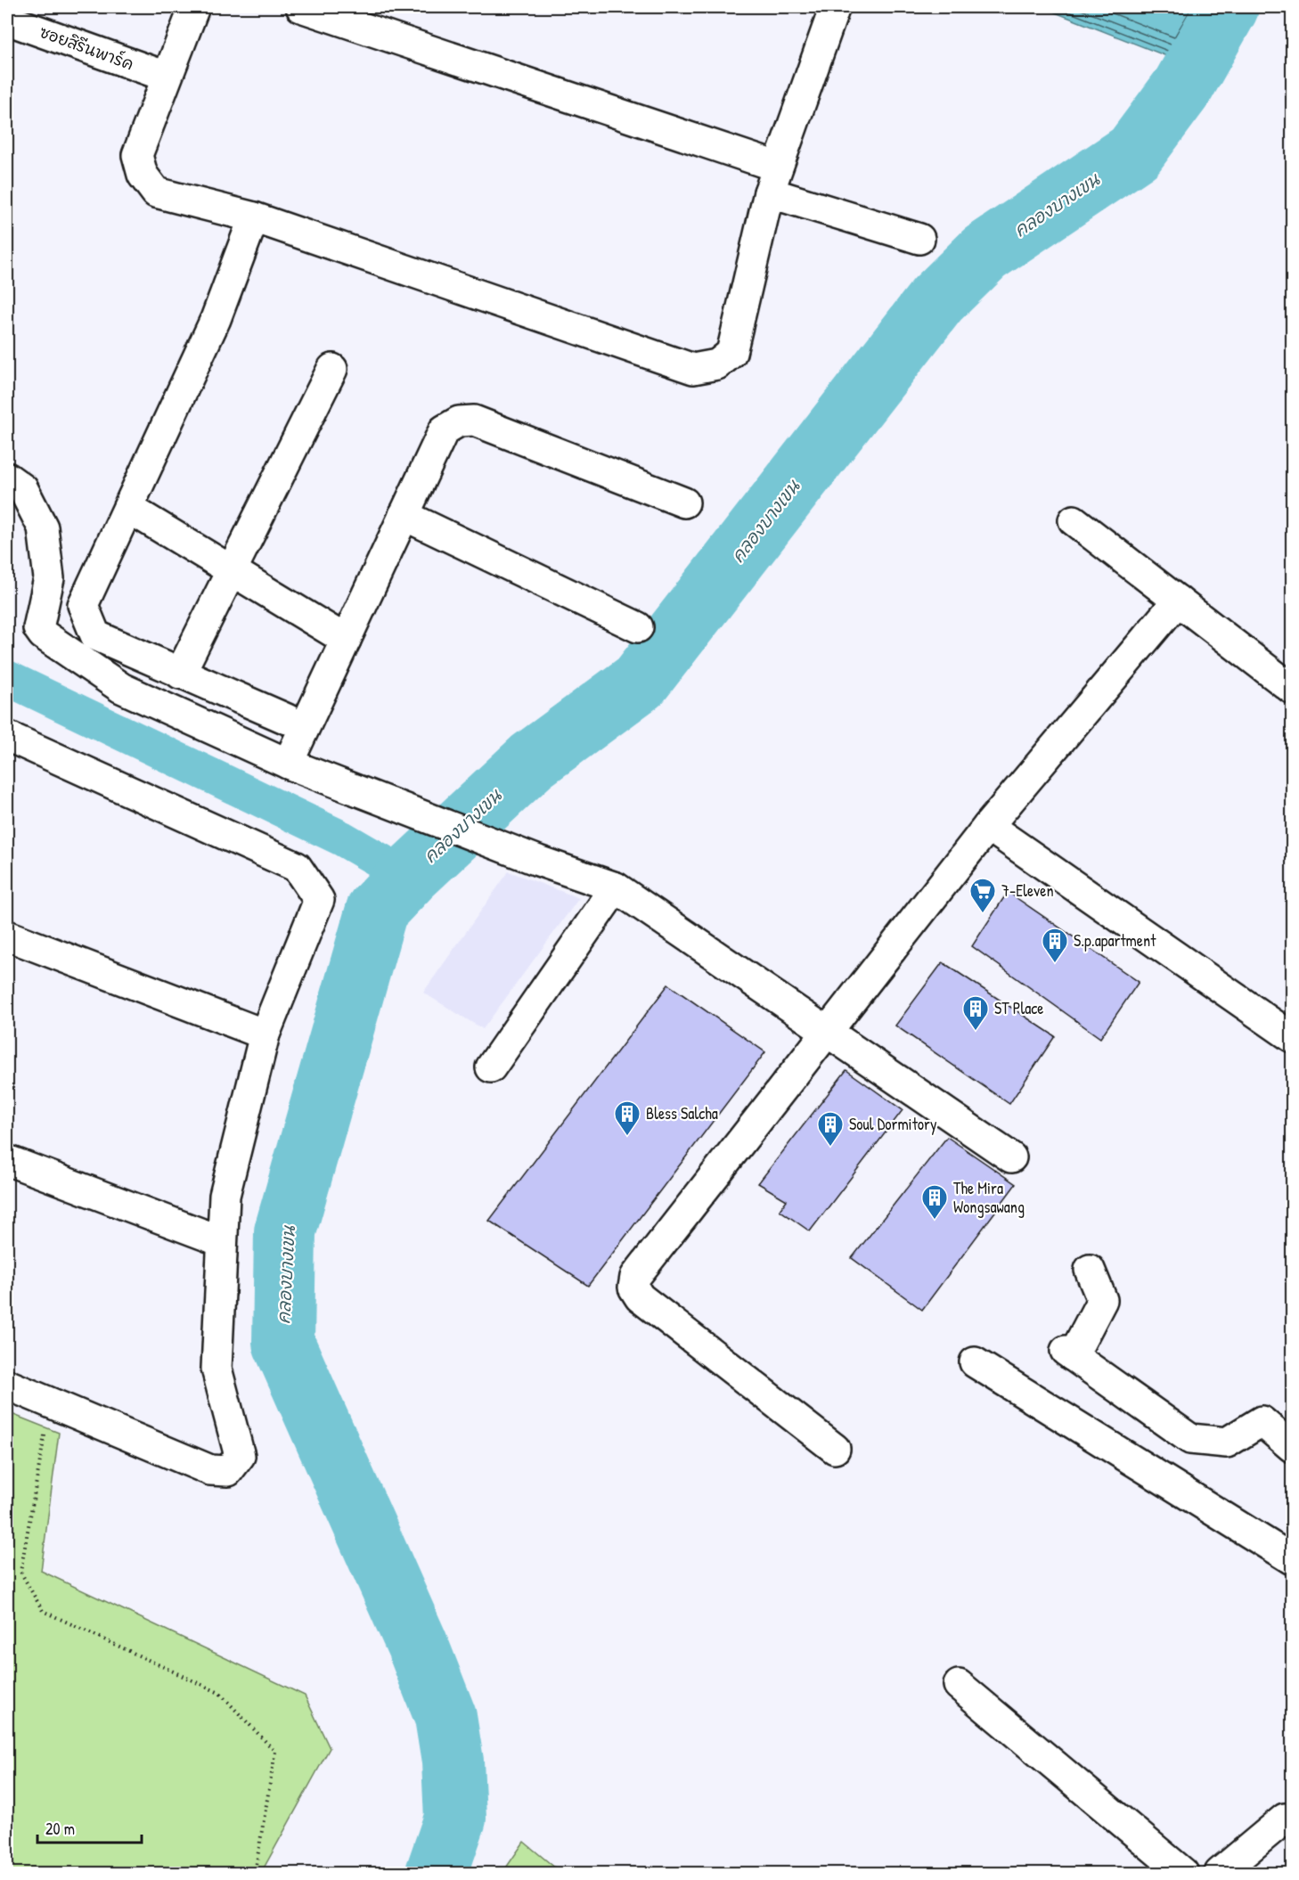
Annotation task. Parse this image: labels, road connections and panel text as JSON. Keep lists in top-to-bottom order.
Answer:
{
  "streets": {
    "street": ["ซอยสิรีนพาร์ค"]
  },
  "water": ["คลองบางเขน"],
  "places": {
    "supermarket": ["7-Eleven"],
    "building": [
      "S.p.apartment",
      "ST Place",
      "Bless Salcha",
      "Soul Dormitory",
      "The Mira Wongsawang"
    ]
  },
  "scale_bar": "20 m"
}
